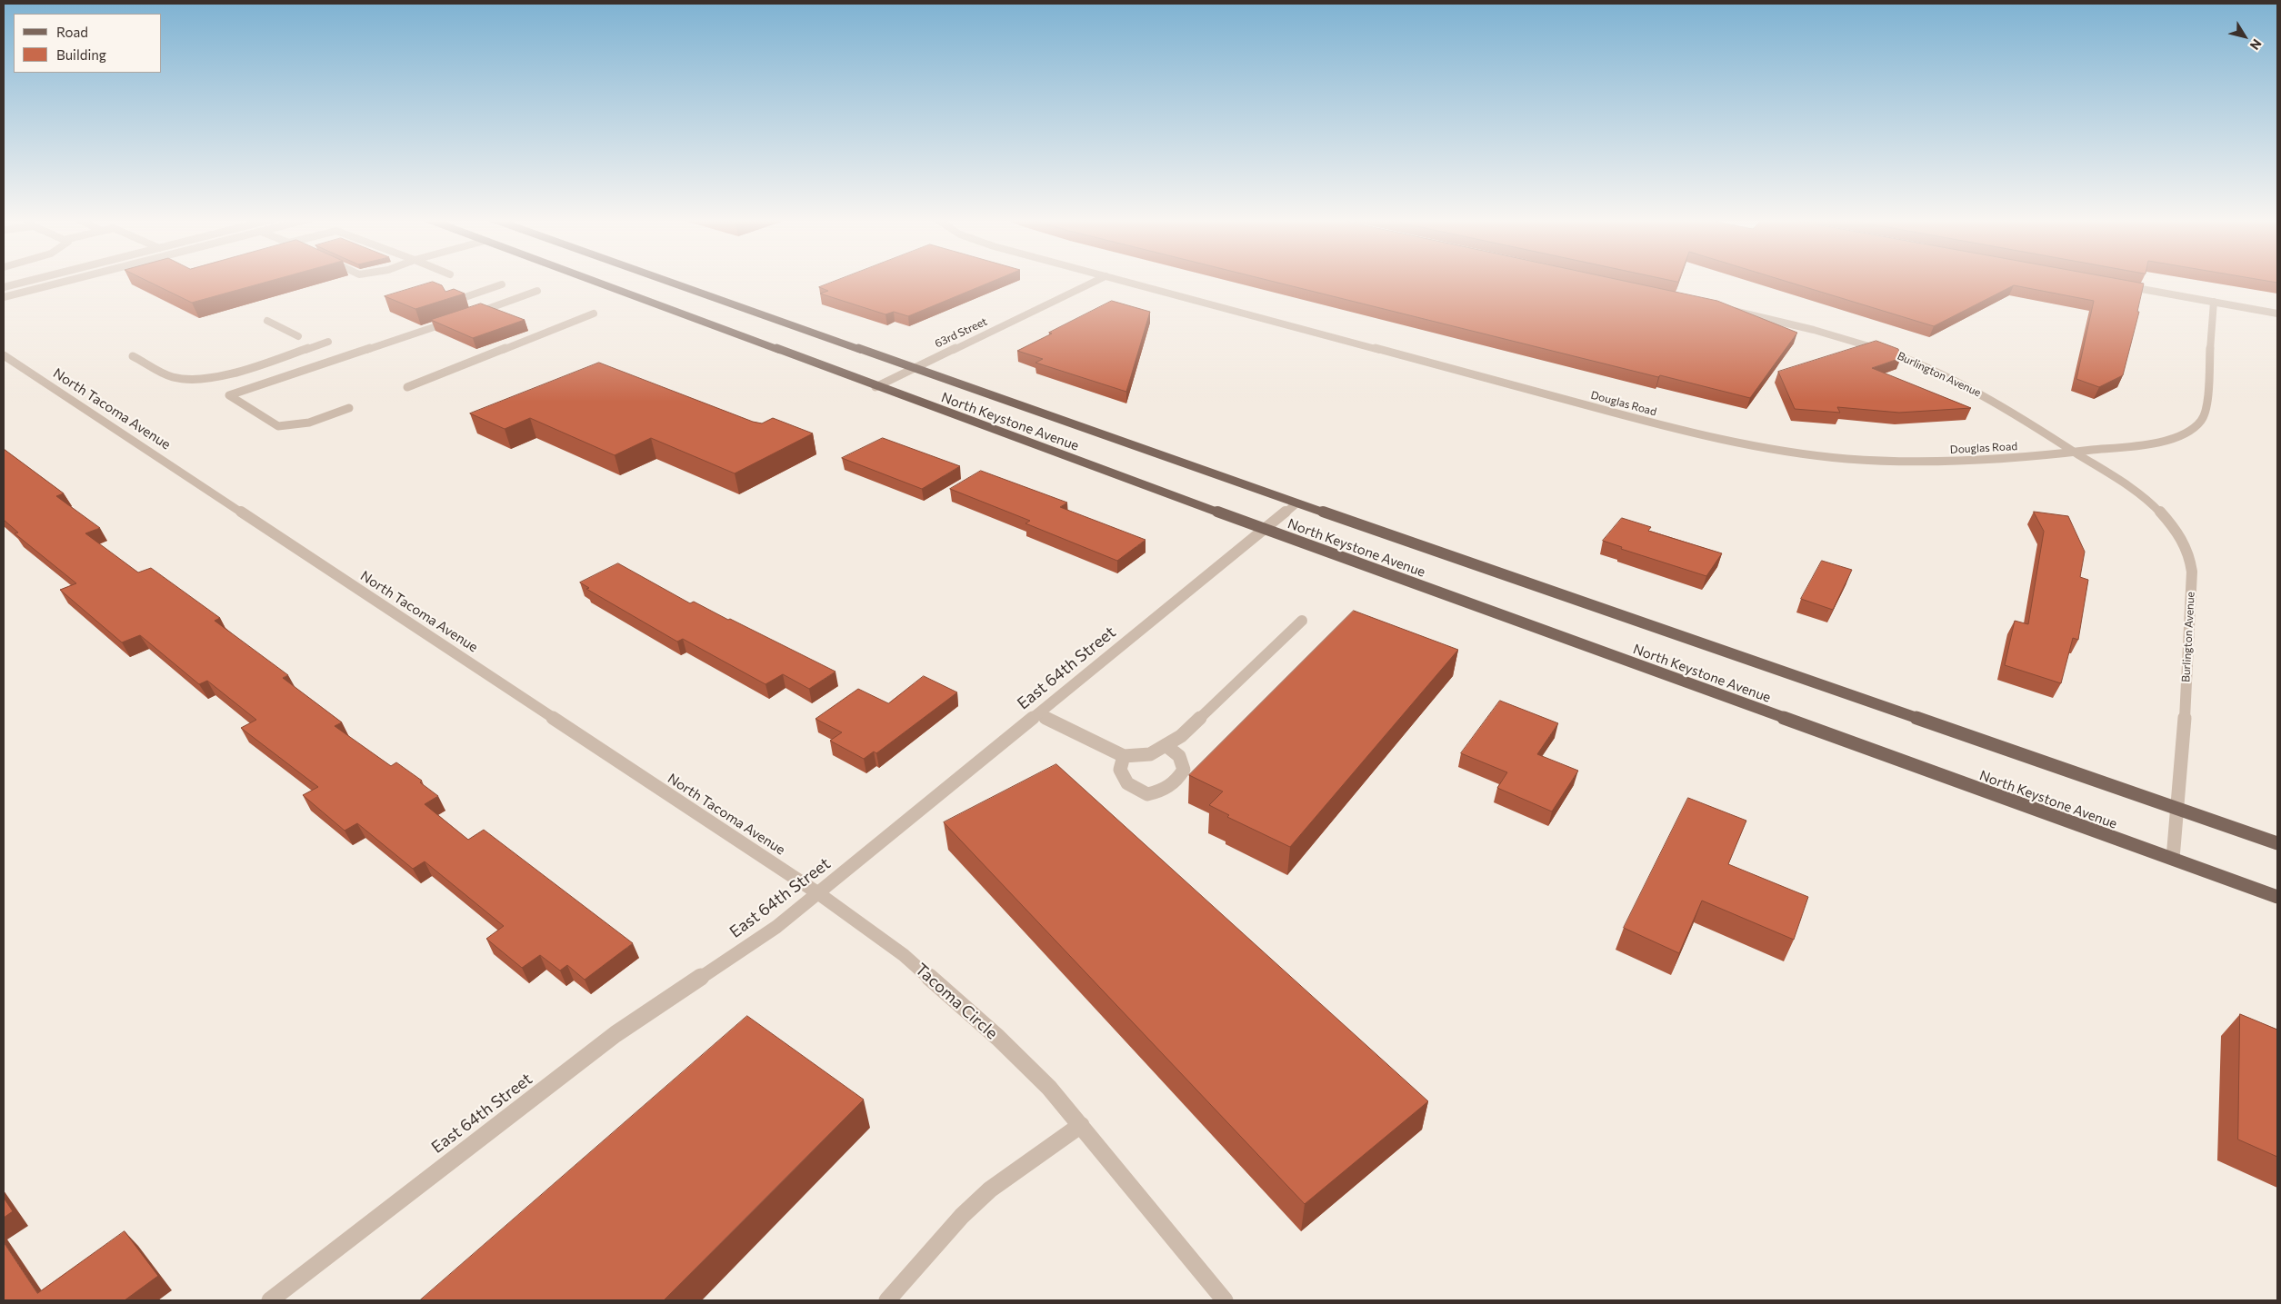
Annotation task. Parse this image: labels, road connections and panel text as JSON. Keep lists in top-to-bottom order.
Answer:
{
  "streets": {
    "main road": ["North Keystone Avenue"],
    "street": [
      "63rd Street",
      "Burlington Avenue",
      "Douglas Road",
      "North Tacoma Avenue",
      "East 64th Street",
      "Tacoma Circle"
    ]
  },
  "crossings": [
    ["63rd Street", "North Keystone Avenue"],
    ["Burlington Avenue", "Douglas Road"],
    ["Burlington Avenue", "North Keystone Avenue"],
    ["North Tacoma Avenue", "East 64th Street"],
    ["North Tacoma Avenue", "Tacoma Circle"],
    ["North Keystone Avenue", "East 64th Street"],
    ["East 64th Street", "Tacoma Circle"]
  ],
  "legend": ["Road", "Building"],
  "north": "bottom right"
}
